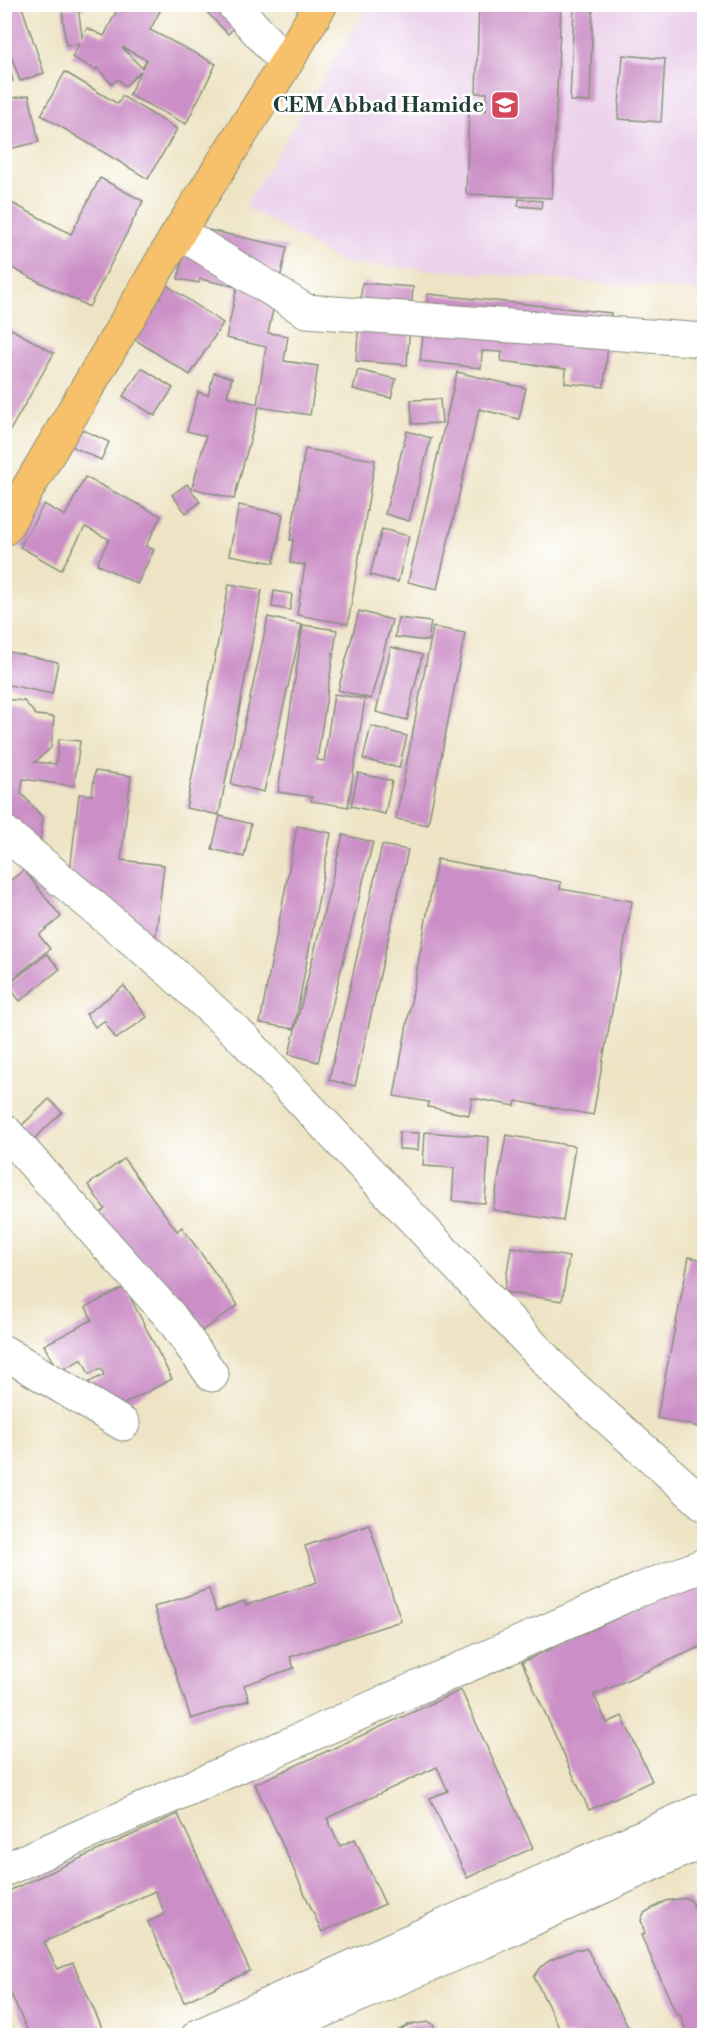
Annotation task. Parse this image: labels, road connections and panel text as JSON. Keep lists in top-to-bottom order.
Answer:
{
  "places": {
    "school or university": ["CEM Abbad Hamide"]
  }
}
